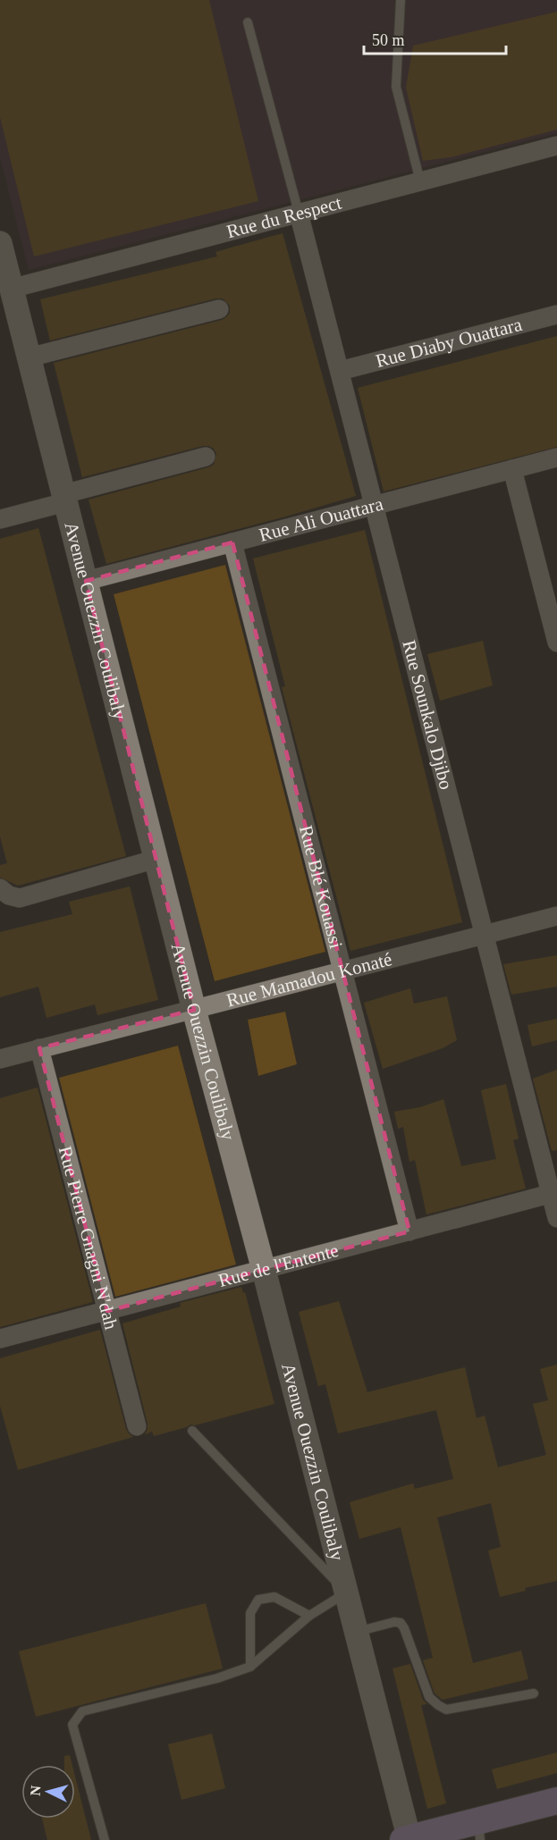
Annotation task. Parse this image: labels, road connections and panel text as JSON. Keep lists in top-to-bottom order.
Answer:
{
  "streets": {
    "street": [
      "Rue du Respect",
      "Rue Diaby Ouattara",
      "Rue Ali Ouattara",
      "Avenue Ouezzin Coulibaly",
      "Rue Sounkalo Djibo",
      "Rue Blé Kouassi",
      "Rue Mamadou Konaté",
      "Rue Pierre Gnagni N'dah",
      "Rue de l'Entente"
    ]
  },
  "crossings": [
    ["Rue du Respect", "Avenue Ouezzin Coulibaly"],
    ["Rue du Respect", "Rue Sounkalo Djibo"],
    ["Rue Diaby Ouattara", "Rue Sounkalo Djibo"],
    ["Rue Ali Ouattara", "Avenue Ouezzin Coulibaly"],
    ["Rue Ali Ouattara", "Rue Sounkalo Djibo"],
    ["Rue Ali Ouattara", "Rue Blé Kouassi"],
    ["Avenue Ouezzin Coulibaly", "Rue Mamadou Konaté"],
    ["Avenue Ouezzin Coulibaly", "Rue de l'Entente"],
    ["Rue Sounkalo Djibo", "Rue Mamadou Konaté"],
    ["Rue Sounkalo Djibo", "Rue de l'Entente"],
    ["Rue Blé Kouassi", "Rue Mamadou Konaté"],
    ["Rue Blé Kouassi", "Rue de l'Entente"],
    ["Rue Mamadou Konaté", "Rue Pierre Gnagni N'dah"],
    ["Rue Pierre Gnagni N'dah", "Rue de l'Entente"]
  ],
  "scale_bar": "50 m",
  "north": "left"
}
